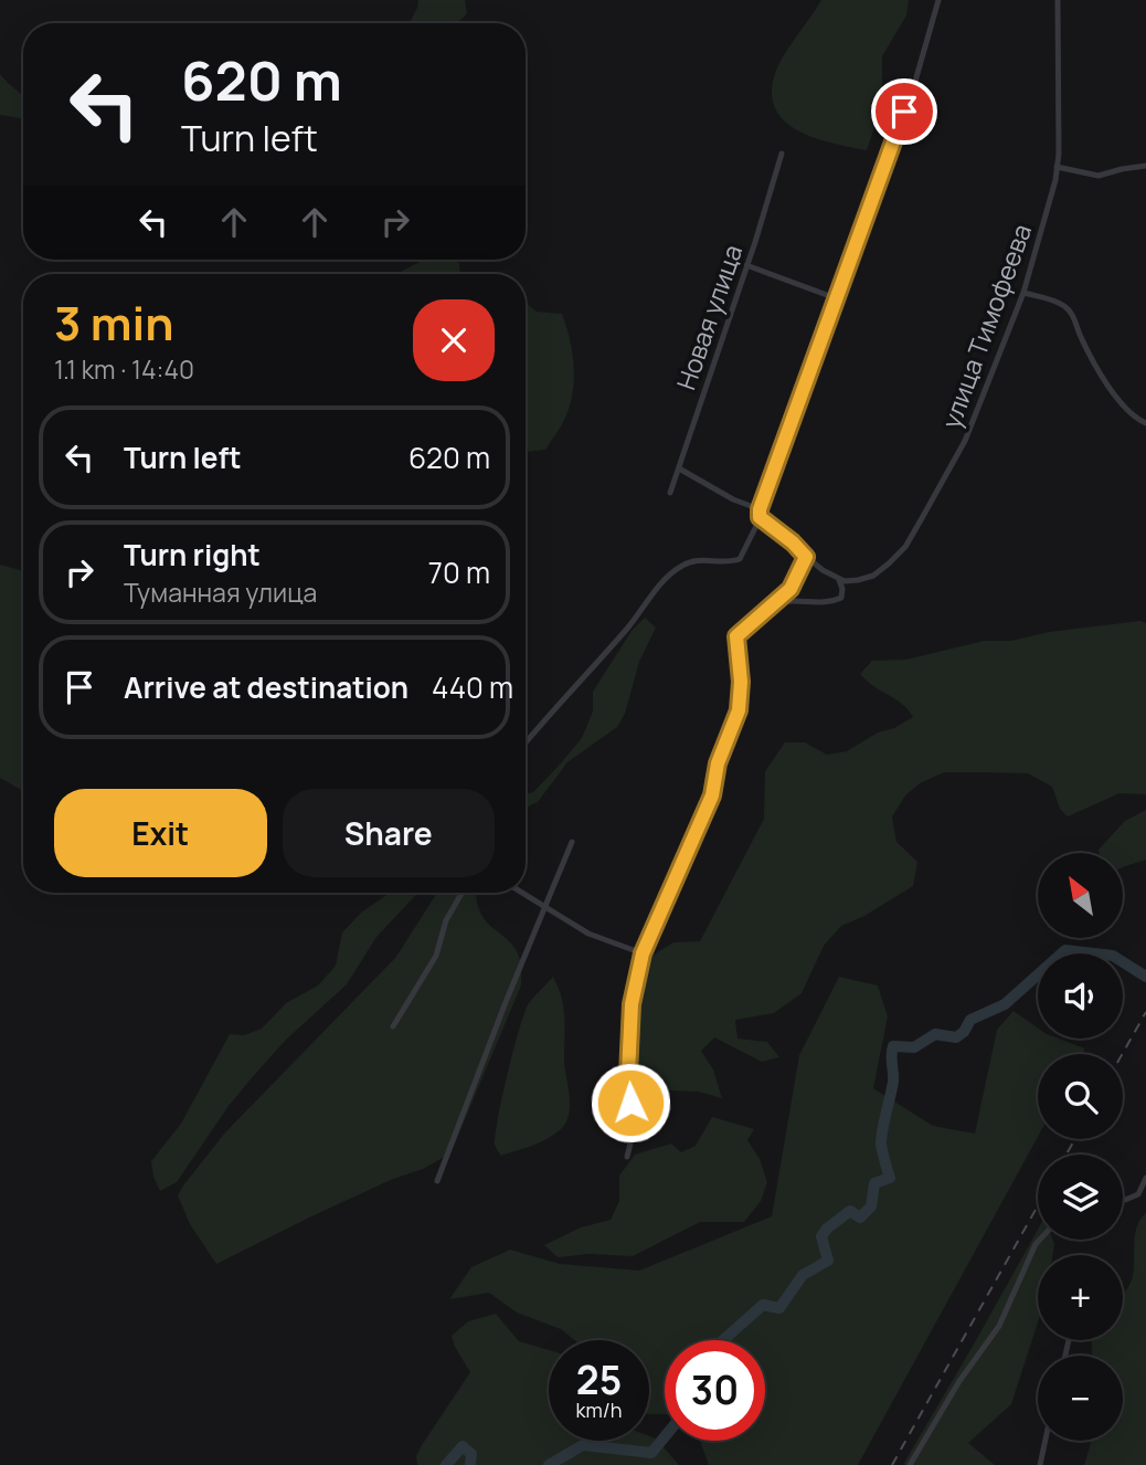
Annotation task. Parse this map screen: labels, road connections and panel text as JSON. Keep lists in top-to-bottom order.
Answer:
{
  "streets": {
    "street": ["Новая улица", "улица Тимофеева"]
  },
  "north": "top left",
  "page": {
    "turn": ["620 m", "Turn left"],
    "heading": ["3 min", "1.1 km · 14:40"],
    "list": [
      {
        "name": "Turn left",
        "value": "620 m"
      },
      {
        "name": "Turn right",
        "note": "Туманная улица",
        "value": "70 m"
      },
      {
        "name": "Arrive at destination",
        "value": "440 m"
      }
    ],
    "buttons": ["Exit", "Share"],
    "map_buttons": ["+", "−"],
    "speed": "25 km/h",
    "limit": "30"
  }
}
